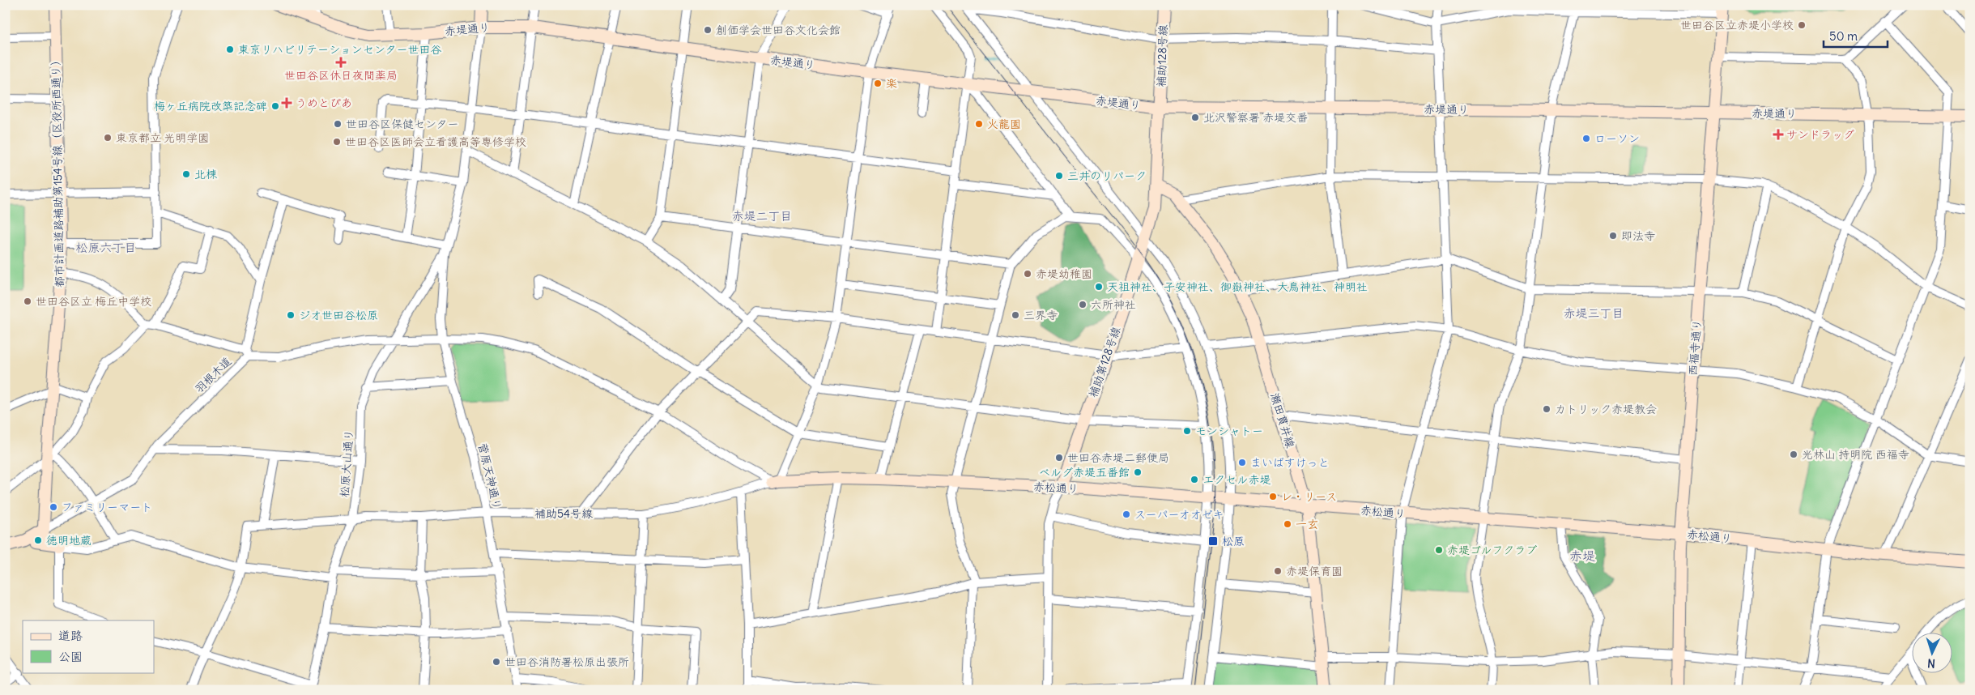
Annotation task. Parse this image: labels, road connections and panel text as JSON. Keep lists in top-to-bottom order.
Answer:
{
  "streets": {
    "street": [
      "赤堤通り",
      "補助128号線",
      "都市計画道路補助第154号線（区役所西通り）",
      "西福寺通り",
      "補助第128号線",
      "羽根木道",
      "瀬田貫井線",
      "松原大山通り",
      "菅原天神通り",
      "赤松通り",
      "補助54号線"
    ]
  },
  "crossings": [
    ["赤堤通り", "補助128号線"],
    ["赤堤通り", "西福寺通り"],
    ["赤堤通り", "菅原天神通り"],
    ["都市計画道路補助第154号線（区役所西通り）", "羽根木道"],
    ["西福寺通り", "赤松通り"],
    ["補助第128号線", "赤松通り"],
    ["羽根木道", "松原大山通り"],
    ["羽根木道", "菅原天神通り"],
    ["羽根木道", "赤松通り"],
    ["羽根木道", "補助54号線"],
    ["瀬田貫井線", "赤松通り"],
    ["松原大山通り", "菅原天神通り"],
    ["松原大山通り", "補助54号線"],
    ["菅原天神通り", "補助54号線"],
    ["赤松通り", "補助54号線"]
  ],
  "districts": [
    "赤堤二丁目",
    "松原六丁目",
    "赤堤三丁目",
    "赤堤"
  ],
  "places": {
    "other": [
      "世田谷区立赤堤小学校",
      "創価学会世田谷文化会館",
      "東京リハビリテーションセンター世田谷",
      "楽",
      "梅ヶ丘病院改築記念碑",
      "北沢警察署 赤堤交番",
      "世田谷区保健センター",
      "火龍園",
      "東京都立 光明学園",
      "ローソン",
      "世田谷区医師会立看護高等専修学校",
      "北棟",
      "三井のリパーク",
      "即法寺",
      "赤堤幼稚園",
      "天祖神社、子安神社、御嶽神社、大鳥神社、神明社",
      "世田谷区立 梅丘中学校",
      "六所神社",
      "ジオ世田谷松原",
      "三界寺",
      "カトリック赤堤教会",
      "モンシャトー",
      "光林山 持明院 西福寺",
      "世田谷赤堤二郵便局",
      "まいばすけっと",
      "ベルグ赤堤五番館",
      "エクセル赤堤",
      "レ・リース",
      "ファミリーマート",
      "スーパーオオゼキ",
      "一玄",
      "徳明地蔵",
      "赤堤ゴルフクラブ",
      "赤堤保育園",
      "世田谷消防署松原出張所"
    ],
    "health": ["世田谷区休日夜間薬局", "うめとぴあ", "サンドラッグ"],
    "transit": ["松原"]
  },
  "legend": ["道路", "公園"],
  "scale_bar": "50 m",
  "north": "bottom"
}
